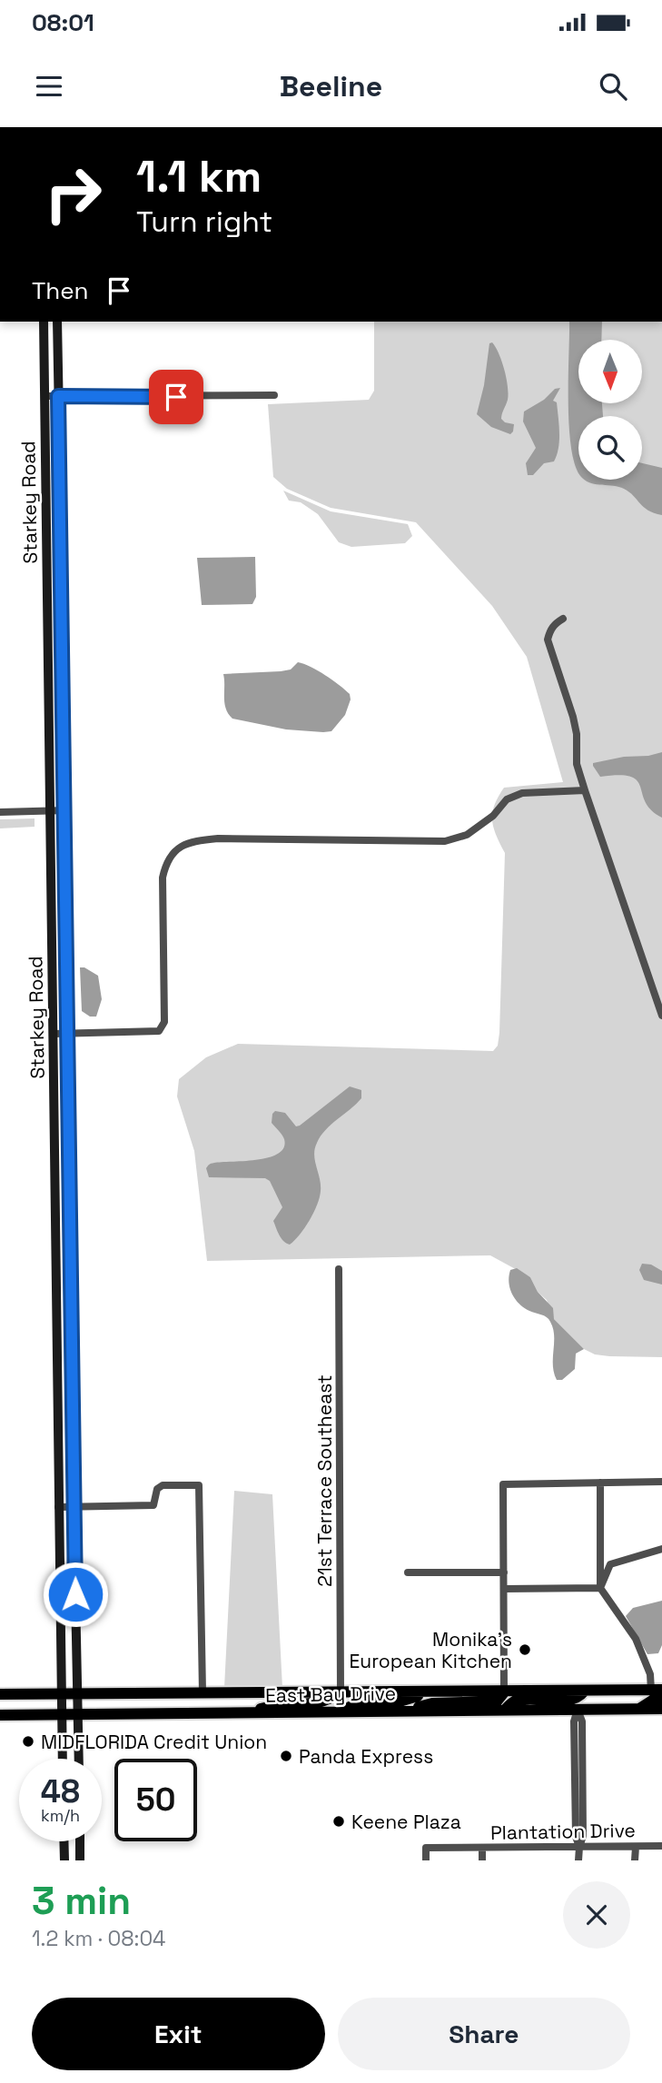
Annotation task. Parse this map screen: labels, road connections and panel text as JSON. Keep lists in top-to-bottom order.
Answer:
{
  "streets": {
    "main road": ["Starkey Road", "East Bay Drive"],
    "street": ["21st Terrace Southeast", "Plantation Drive"]
  },
  "crossings": [
    ["Starkey Road", "East Bay Drive"],
    ["21st Terrace Southeast", "East Bay Drive"]
  ],
  "places": [
    "Monika's European Kitchen",
    "MIDFLORIDA Credit Union",
    "Panda Express",
    "Keene Plaza"
  ],
  "north": "bottom",
  "page": {
    "status": "08:01",
    "header": "Beeline",
    "turn": ["1.1 km", "Turn right"],
    "then": "Then",
    "speed": "48 km/h",
    "limit": "50",
    "heading": ["3 min", "1.2 km · 08:04"],
    "buttons": ["Exit", "Share"]
  }
}
